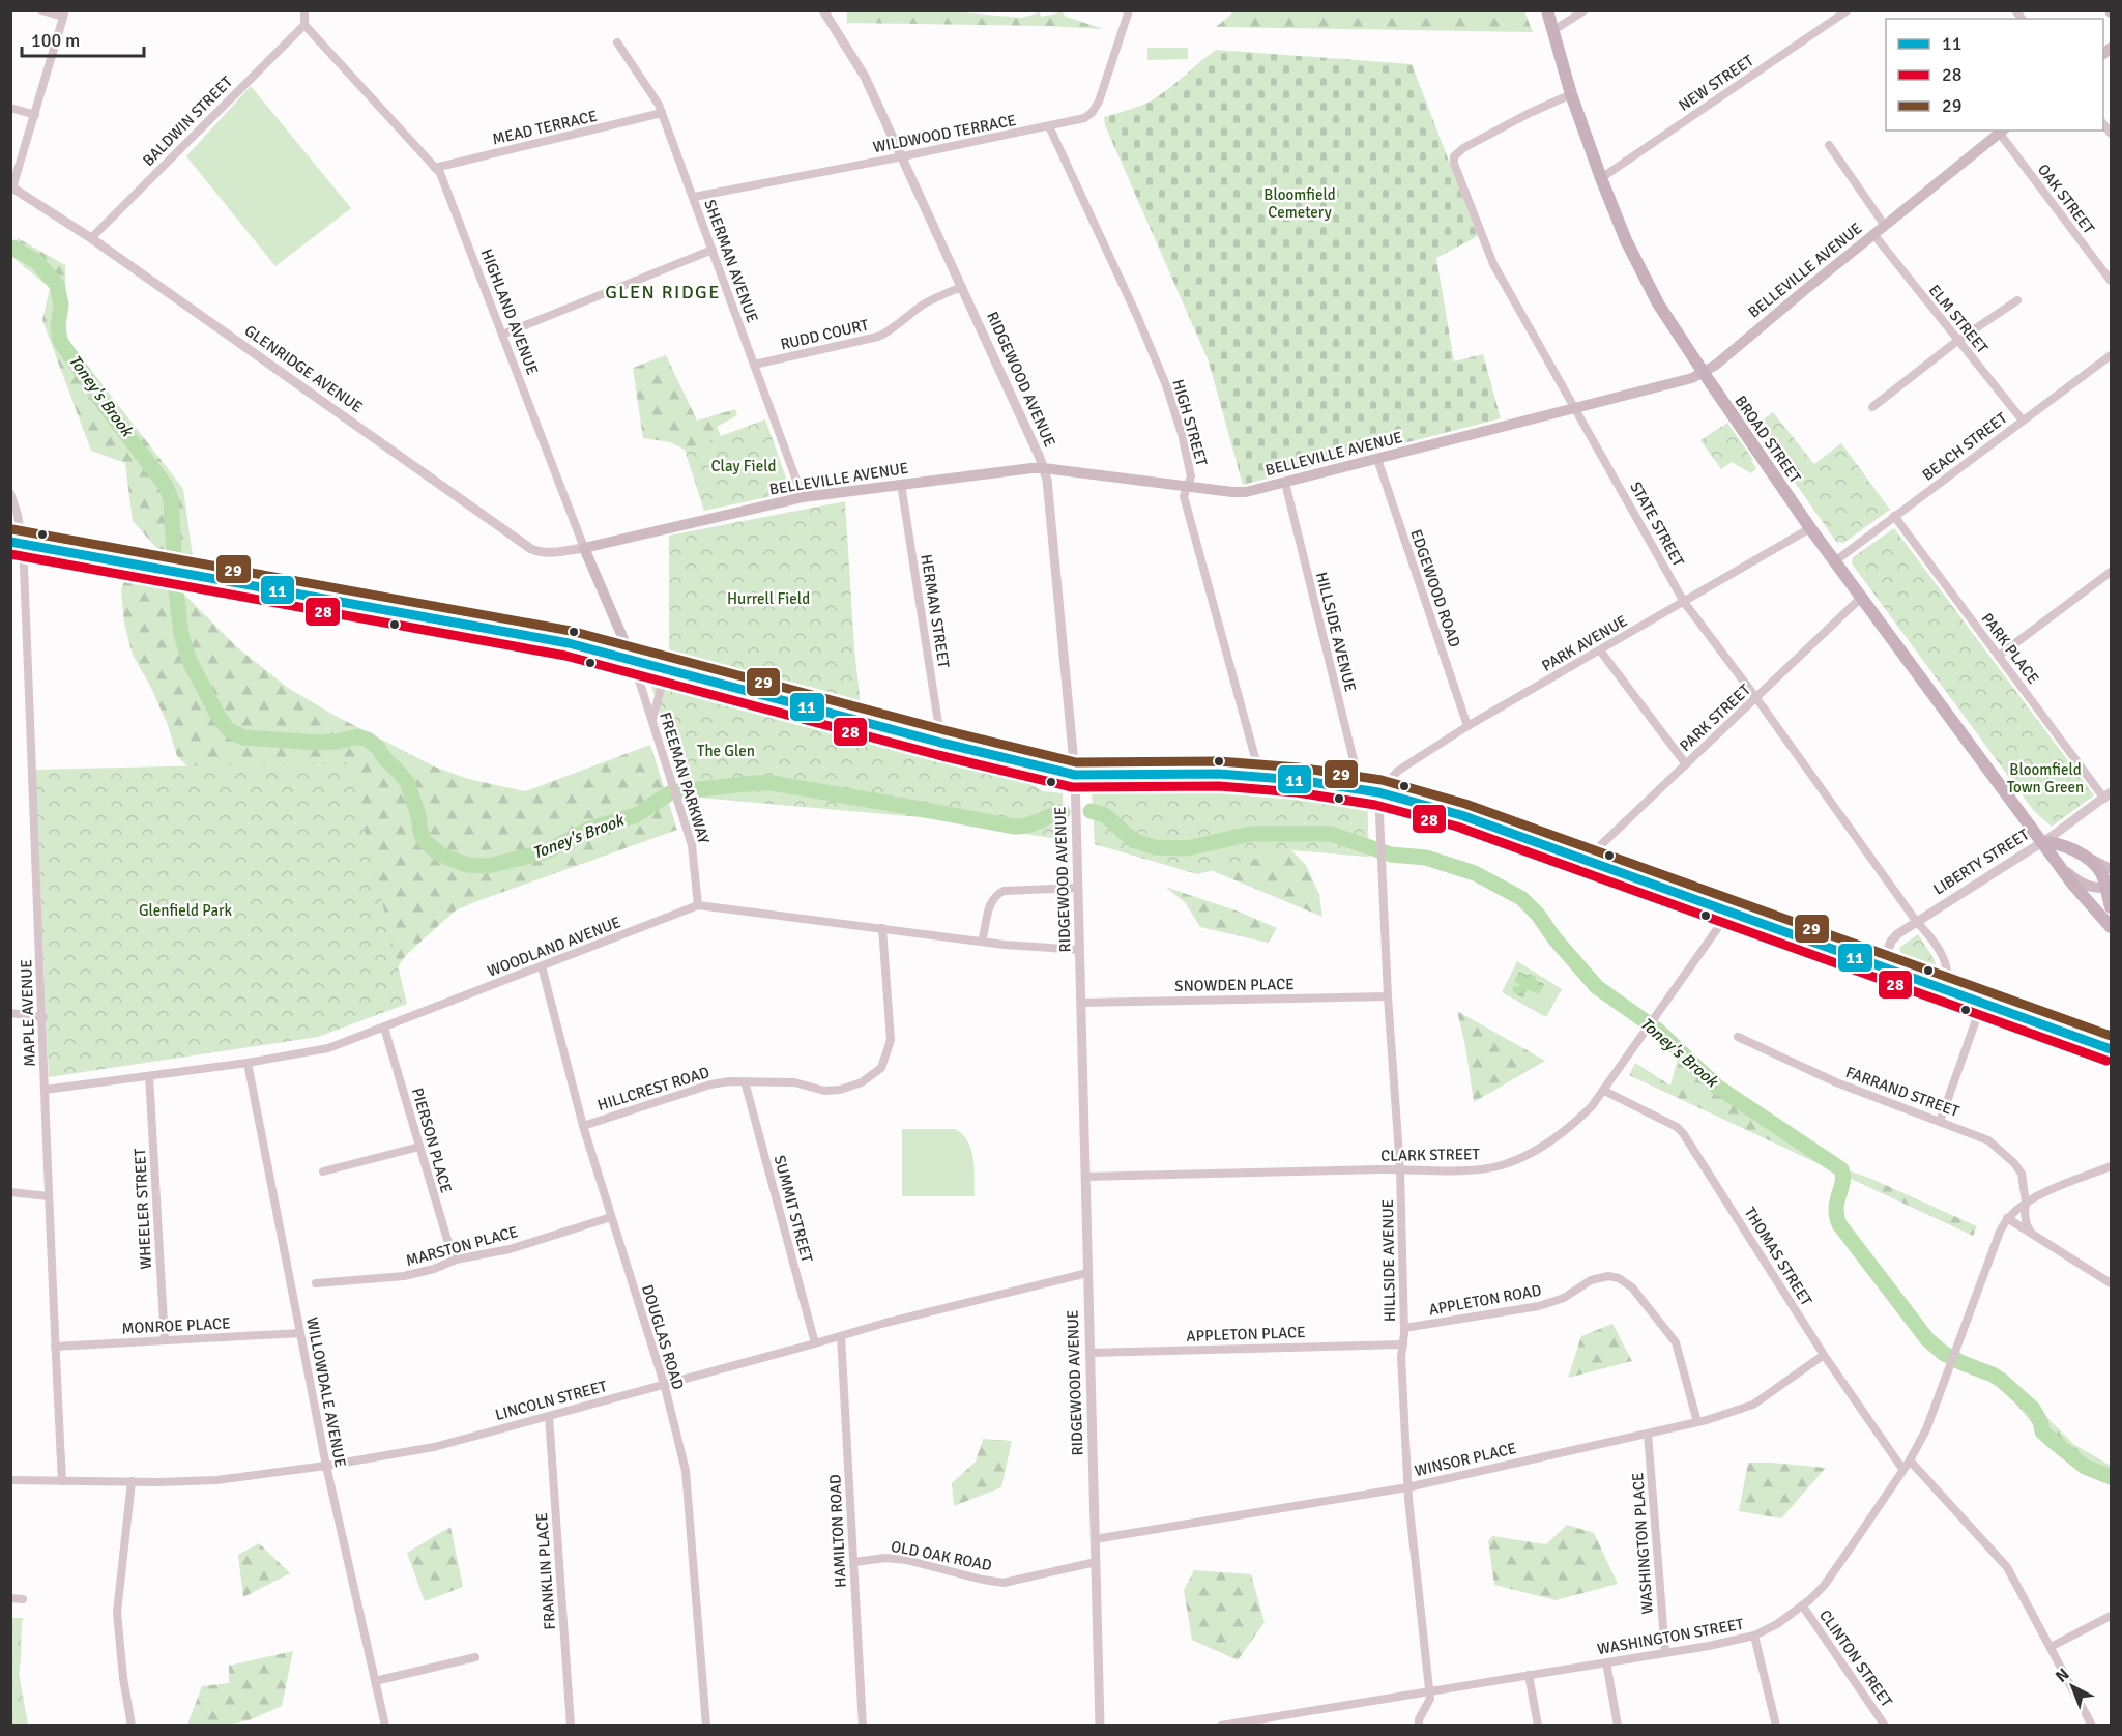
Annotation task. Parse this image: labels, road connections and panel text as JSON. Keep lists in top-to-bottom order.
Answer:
{
  "streets": {
    "main road": ["BELLEVILLE AVENUE", "HIGHLAND AVENUE", "BROAD STREET"],
    "street": [
      "NEW STREET",
      "BALDWIN STREET",
      "MEAD TERRACE",
      "WILDWOOD TERRACE",
      "OAK STREET",
      "SHERMAN AVENUE",
      "ELM STREET",
      "RUDD COURT",
      "GLENRIDGE AVENUE",
      "RIDGEWOOD AVENUE",
      "HIGH STREET",
      "BEACH STREET",
      "STATE STREET",
      "EDGEWOOD ROAD",
      "HERMAN STREET",
      "HILLSIDE AVENUE",
      "PARK AVENUE",
      "PARK PLACE",
      "PARK STREET",
      "FREEMAN PARKWAY",
      "LIBERTY STREET",
      "WOODLAND AVENUE",
      "SNOWDEN PLACE",
      "MAPLE AVENUE",
      "HILLCREST ROAD",
      "FARRAND STREET",
      "PIERSON PLACE",
      "CLARK STREET",
      "WHEELER STREET",
      "SUMMIT STREET",
      "MARSTON PLACE",
      "THOMAS STREET",
      "APPLETON ROAD",
      "MONROE PLACE",
      "APPLETON PLACE",
      "DOUGLAS ROAD",
      "WILLOWDALE AVENUE",
      "LINCOLN STREET",
      "WINSOR PLACE",
      "HAMILTON ROAD",
      "WASHINGTON PLACE",
      "OLD OAK ROAD",
      "FRANKLIN PLACE",
      "WASHINGTON STREET",
      "CLINTON STREET"
    ]
  },
  "crossings": [
    ["NEW STREET", "BROAD STREET"],
    ["BALDWIN STREET", "HIGHLAND AVENUE"],
    ["BALDWIN STREET", "GLENRIDGE AVENUE"],
    ["MEAD TERRACE", "SHERMAN AVENUE"],
    ["MEAD TERRACE", "HIGHLAND AVENUE"],
    ["WILDWOOD TERRACE", "SHERMAN AVENUE"],
    ["WILDWOOD TERRACE", "RIDGEWOOD AVENUE"],
    ["WILDWOOD TERRACE", "HIGH STREET"],
    ["OAK STREET", "BELLEVILLE AVENUE"],
    ["SHERMAN AVENUE", "BELLEVILLE AVENUE"],
    ["SHERMAN AVENUE", "RUDD COURT"],
    ["BELLEVILLE AVENUE", "HIGHLAND AVENUE"],
    ["BELLEVILLE AVENUE", "ELM STREET"],
    ["BELLEVILLE AVENUE", "GLENRIDGE AVENUE"],
    ["BELLEVILLE AVENUE", "RIDGEWOOD AVENUE"],
    ["BELLEVILLE AVENUE", "HIGH STREET"],
    ["BELLEVILLE AVENUE", "BROAD STREET"],
    ["BELLEVILLE AVENUE", "STATE STREET"],
    ["BELLEVILLE AVENUE", "EDGEWOOD ROAD"],
    ["BELLEVILLE AVENUE", "HERMAN STREET"],
    ["BELLEVILLE AVENUE", "HILLSIDE AVENUE"],
    ["HIGHLAND AVENUE", "GLENRIDGE AVENUE"],
    ["HIGHLAND AVENUE", "FREEMAN PARKWAY"],
    ["ELM STREET", "BEACH STREET"],
    ["RUDD COURT", "RIDGEWOOD AVENUE"],
    ["RIDGEWOOD AVENUE", "WOODLAND AVENUE"],
    ["RIDGEWOOD AVENUE", "SNOWDEN PLACE"],
    ["RIDGEWOOD AVENUE", "CLARK STREET"],
    ["RIDGEWOOD AVENUE", "APPLETON PLACE"],
    ["RIDGEWOOD AVENUE", "LINCOLN STREET"],
    ["RIDGEWOOD AVENUE", "WINSOR PLACE"],
    ["RIDGEWOOD AVENUE", "OLD OAK ROAD"],
    ["BROAD STREET", "BEACH STREET"],
    ["BROAD STREET", "STATE STREET"],
    ["BROAD STREET", "PARK AVENUE"],
    ["BROAD STREET", "PARK STREET"],
    ["BROAD STREET", "LIBERTY STREET"],
    ["BEACH STREET", "PARK PLACE"],
    ["STATE STREET", "PARK AVENUE"],
    ["STATE STREET", "PARK STREET"],
    ["STATE STREET", "LIBERTY STREET"],
    ["EDGEWOOD ROAD", "PARK AVENUE"],
    ["HILLSIDE AVENUE", "PARK AVENUE"],
    ["HILLSIDE AVENUE", "SNOWDEN PLACE"],
    ["HILLSIDE AVENUE", "CLARK STREET"],
    ["HILLSIDE AVENUE", "APPLETON ROAD"],
    ["HILLSIDE AVENUE", "APPLETON PLACE"],
    ["HILLSIDE AVENUE", "WINSOR PLACE"],
    ["HILLSIDE AVENUE", "WASHINGTON STREET"],
    ["PARK PLACE", "LIBERTY STREET"],
    ["FREEMAN PARKWAY", "WOODLAND AVENUE"],
    ["WOODLAND AVENUE", "MAPLE AVENUE"],
    ["WOODLAND AVENUE", "HILLCREST ROAD"],
    ["WOODLAND AVENUE", "PIERSON PLACE"],
    ["WOODLAND AVENUE", "WHEELER STREET"],
    ["WOODLAND AVENUE", "DOUGLAS ROAD"],
    ["WOODLAND AVENUE", "WILLOWDALE AVENUE"],
    ["MAPLE AVENUE", "MONROE PLACE"],
    ["MAPLE AVENUE", "LINCOLN STREET"],
    ["HILLCREST ROAD", "SUMMIT STREET"],
    ["HILLCREST ROAD", "DOUGLAS ROAD"],
    ["FARRAND STREET", "WASHINGTON STREET"],
    ["PIERSON PLACE", "MARSTON PLACE"],
    ["CLARK STREET", "THOMAS STREET"],
    ["WHEELER STREET", "MONROE PLACE"],
    ["SUMMIT STREET", "LINCOLN STREET"],
    ["MARSTON PLACE", "DOUGLAS ROAD"],
    ["THOMAS STREET", "WINSOR PLACE"],
    ["THOMAS STREET", "WASHINGTON STREET"],
    ["APPLETON ROAD", "WINSOR PLACE"],
    ["MONROE PLACE", "WILLOWDALE AVENUE"],
    ["DOUGLAS ROAD", "LINCOLN STREET"],
    ["WILLOWDALE AVENUE", "LINCOLN STREET"],
    ["LINCOLN STREET", "HAMILTON ROAD"],
    ["LINCOLN STREET", "FRANKLIN PLACE"],
    ["WINSOR PLACE", "WASHINGTON PLACE"],
    ["HAMILTON ROAD", "OLD OAK ROAD"],
    ["WASHINGTON PLACE", "WASHINGTON STREET"],
    ["WASHINGTON STREET", "CLINTON STREET"]
  ],
  "districts": ["GLEN RIDGE"],
  "water": ["Toney's Brook"],
  "parks": [
    "Bloomfield Cemetery",
    "Clay Field",
    "Hurrell Field",
    "The Glen",
    "Bloomfield Town Green",
    "Glenfield Park"
  ],
  "lines": ["transit line 29", "transit line 11", "transit line 28"],
  "legend": ["11", "28", "29"],
  "scale_bar": "100 m",
  "north": "top left"
}
